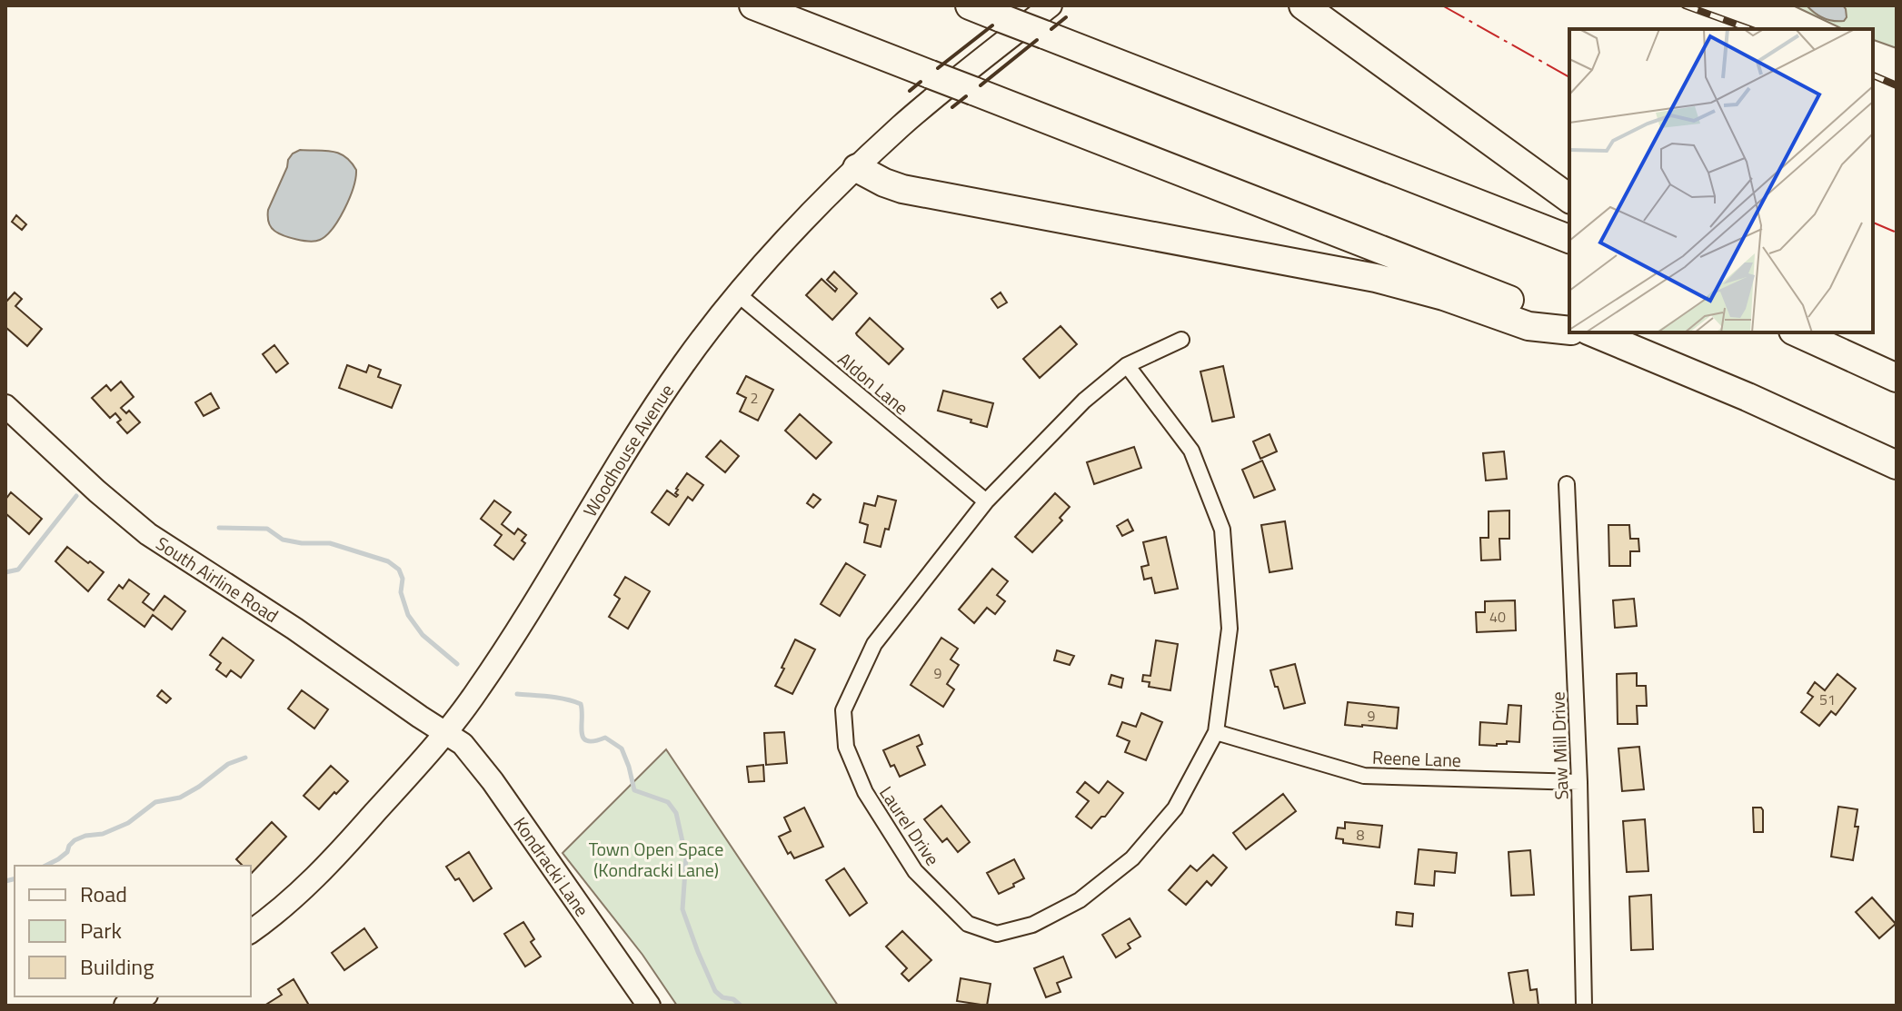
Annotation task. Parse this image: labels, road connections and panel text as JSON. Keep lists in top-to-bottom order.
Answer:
{
  "streets": {
    "main road": ["Woodhouse Avenue", "South Airline Road", "Kondracki Lane"],
    "street": [
      "Aldon Lane",
      "Saw Mill Drive",
      "Reene Lane",
      "Laurel Drive"
    ]
  },
  "crossings": [
    ["Aldon Lane", "Woodhouse Avenue"],
    ["Aldon Lane", "Laurel Drive"],
    ["Woodhouse Avenue", "South Airline Road"],
    ["Woodhouse Avenue", "Kondracki Lane"],
    ["South Airline Road", "Kondracki Lane"],
    ["Saw Mill Drive", "Reene Lane"],
    ["Reene Lane", "Laurel Drive"]
  ],
  "parks": ["Town Open Space (Kondracki Lane)"],
  "house_numbers": [
    "2",
    "40",
    "9",
    "51",
    "9",
    "8"
  ],
  "legend": ["Road", "Park", "Building"]
}
